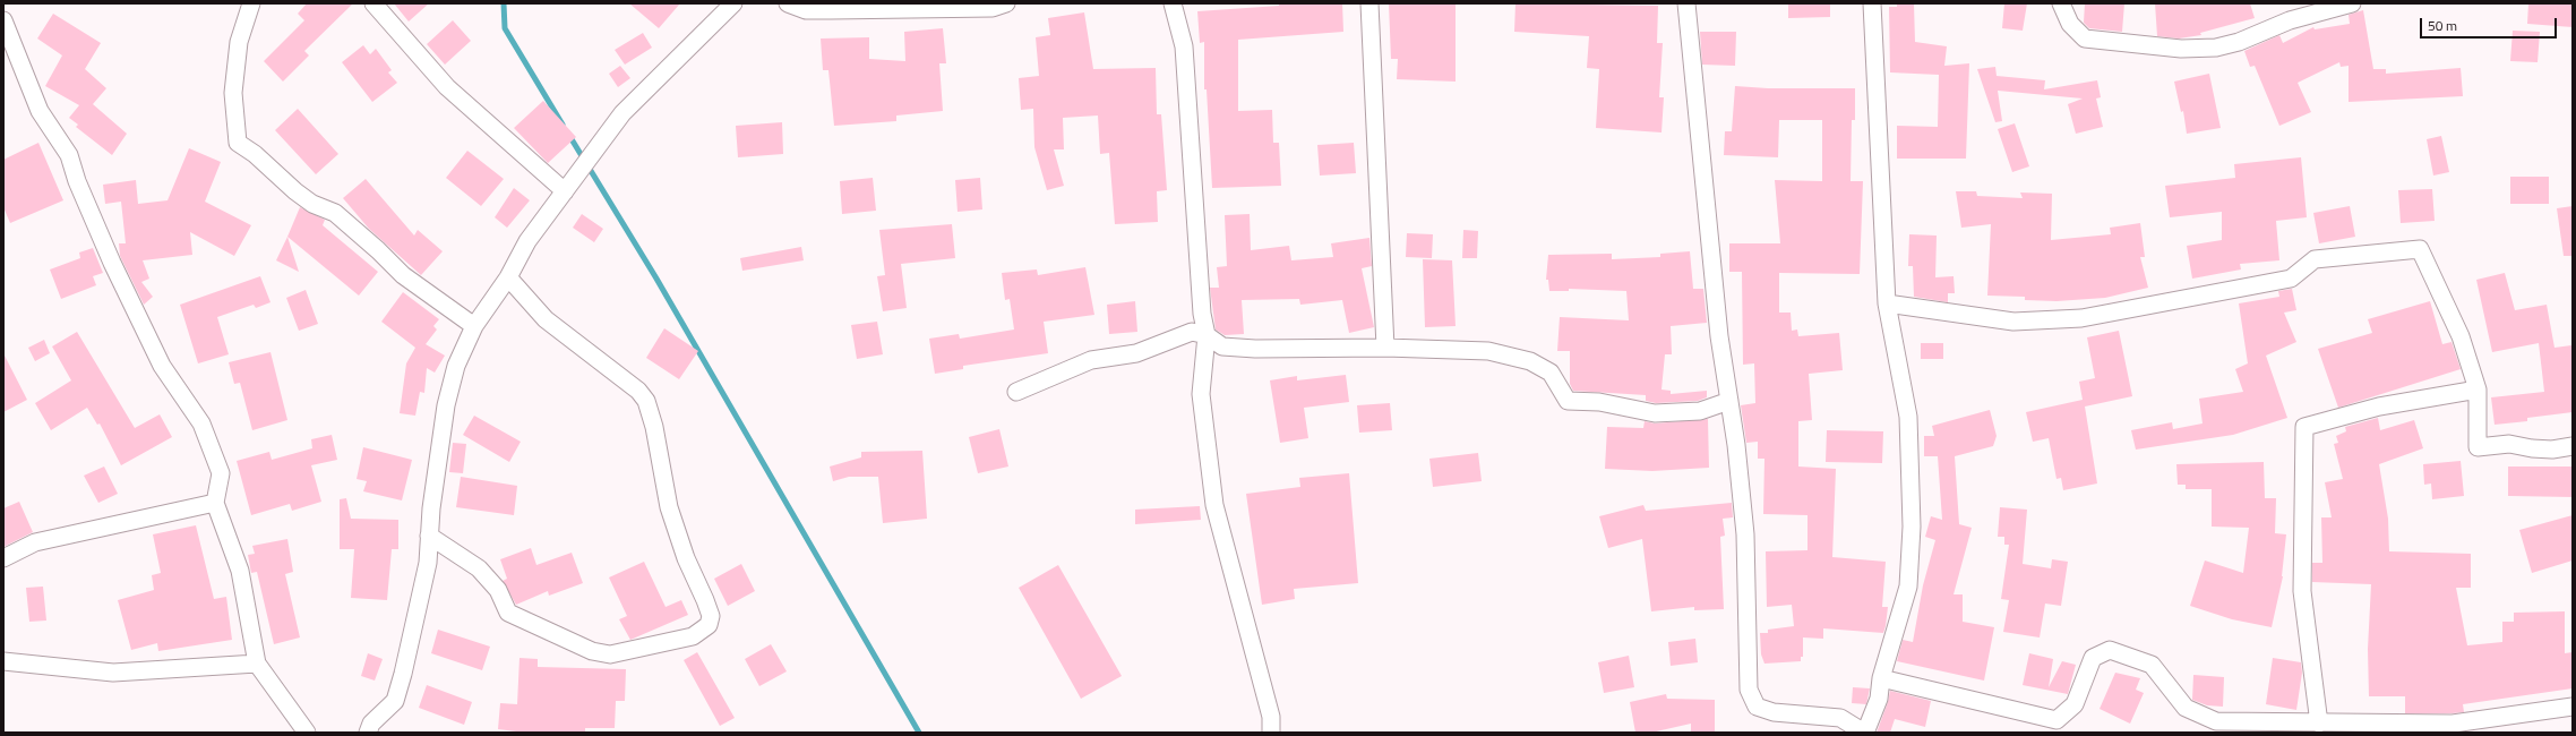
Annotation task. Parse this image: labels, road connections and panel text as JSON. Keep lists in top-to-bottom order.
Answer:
{
  "scale_bar": "50 m"
}
